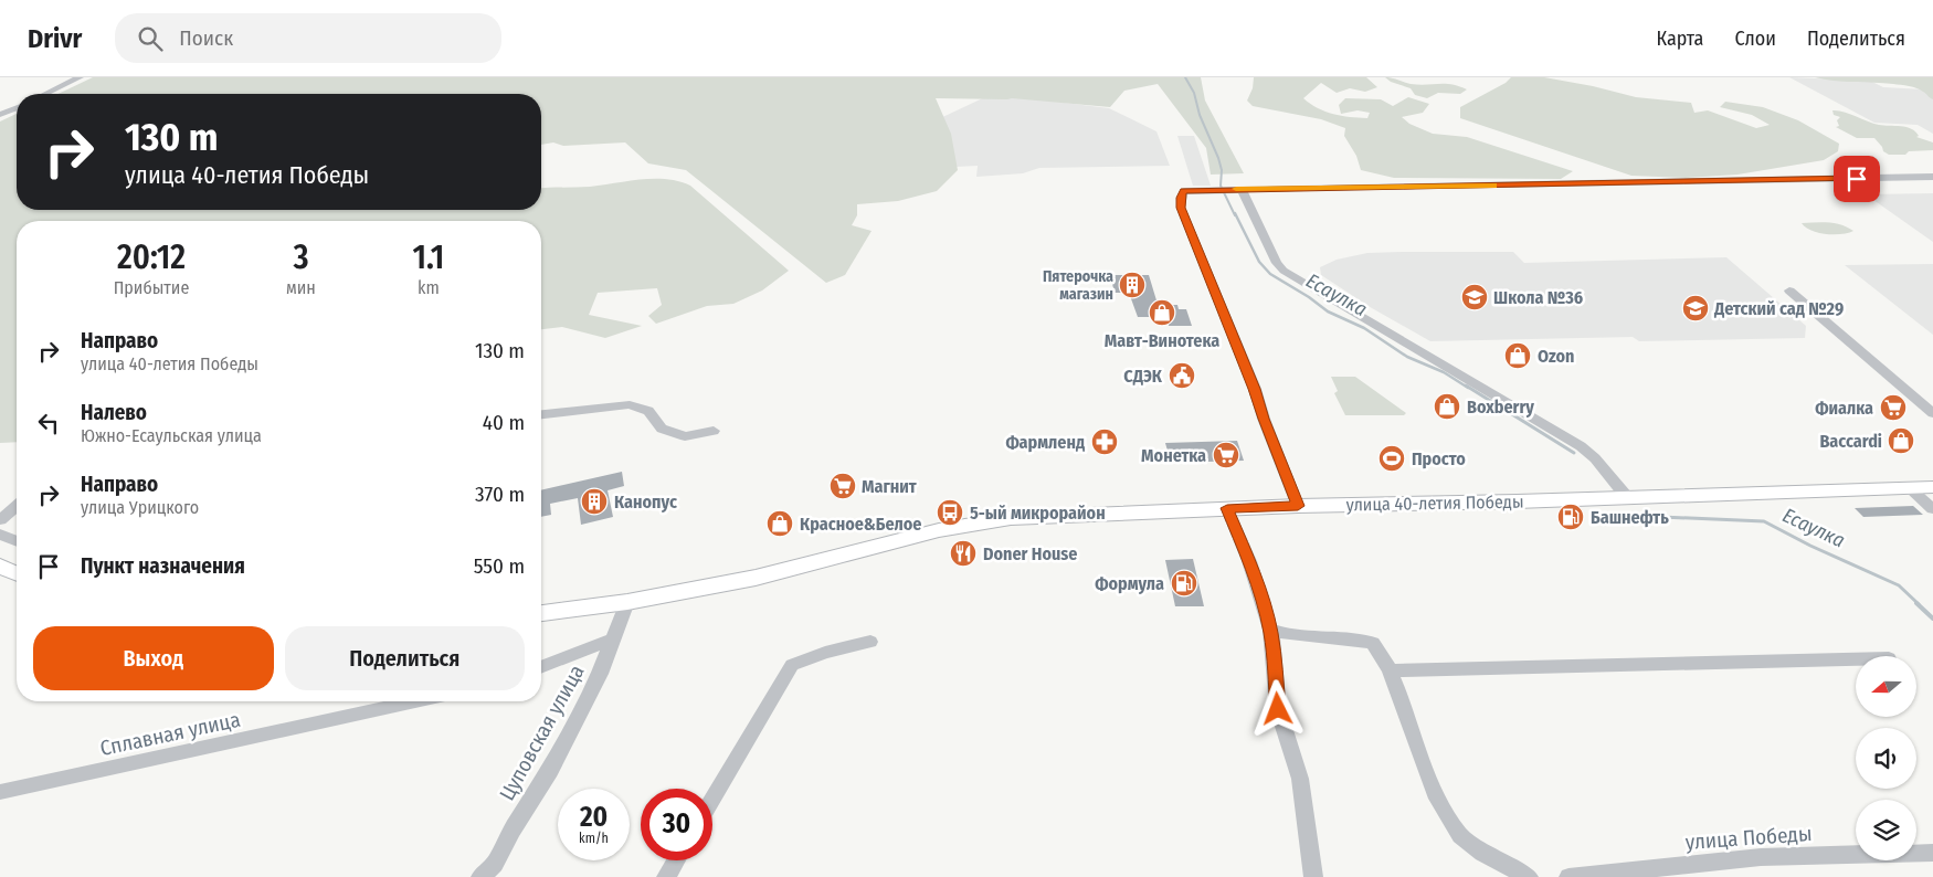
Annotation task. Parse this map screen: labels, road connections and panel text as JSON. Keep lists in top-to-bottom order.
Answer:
{
  "streets": {
    "main road": ["улица 40-летия Победы"],
    "street": ["Цуповская улица", "Сплавная улица", "улица Победы"]
  },
  "crossings": [
    ["улица 40-летия Победы", "Цуповская улица"]
  ],
  "water": ["Есаулка"],
  "places": {
    "building": ["Пятерочка магазин", "Канопус"],
    "school or university": ["Школа №36", "Детский сад №29"],
    "shop": [
      "Мавт-Винотека",
      "Ozon",
      "Boxberry",
      "Baccardi",
      "Красное&Белое"
    ],
    "public building": ["СДЭК"],
    "supermarket": ["Фиалка", "Монетка", "Магнит"],
    "pharmacy": ["Фармленд"],
    "sports": ["Просто"],
    "bus stop": ["5-ый микрорайон"],
    "fuel station": ["Башнефть", "Формула"],
    "restaurant": ["Doner House"]
  },
  "north": "left",
  "page": {
    "header": "Drivr",
    "search": "Поиск",
    "nav": ["Карта", "Слои", "Поделиться"],
    "turn": ["130 m", "улица 40-летия Победы"],
    "eta": [
      "20:12",
      "Прибытие",
      "3",
      "мин",
      "1.1",
      "km"
    ],
    "list": [
      {
        "name": "Направо",
        "note": "улица 40-летия Победы",
        "value": "130 m"
      },
      {
        "name": "Налево",
        "note": "Южно-Есаульская улица",
        "value": "40 m"
      },
      {
        "name": "Направо",
        "note": "улица Урицкого",
        "value": "370 m"
      },
      {
        "name": "Пункт назначения",
        "value": "550 m"
      }
    ],
    "buttons": ["Выход", "Поделиться"],
    "speed": "20 km/h",
    "limit": "30"
  }
}
